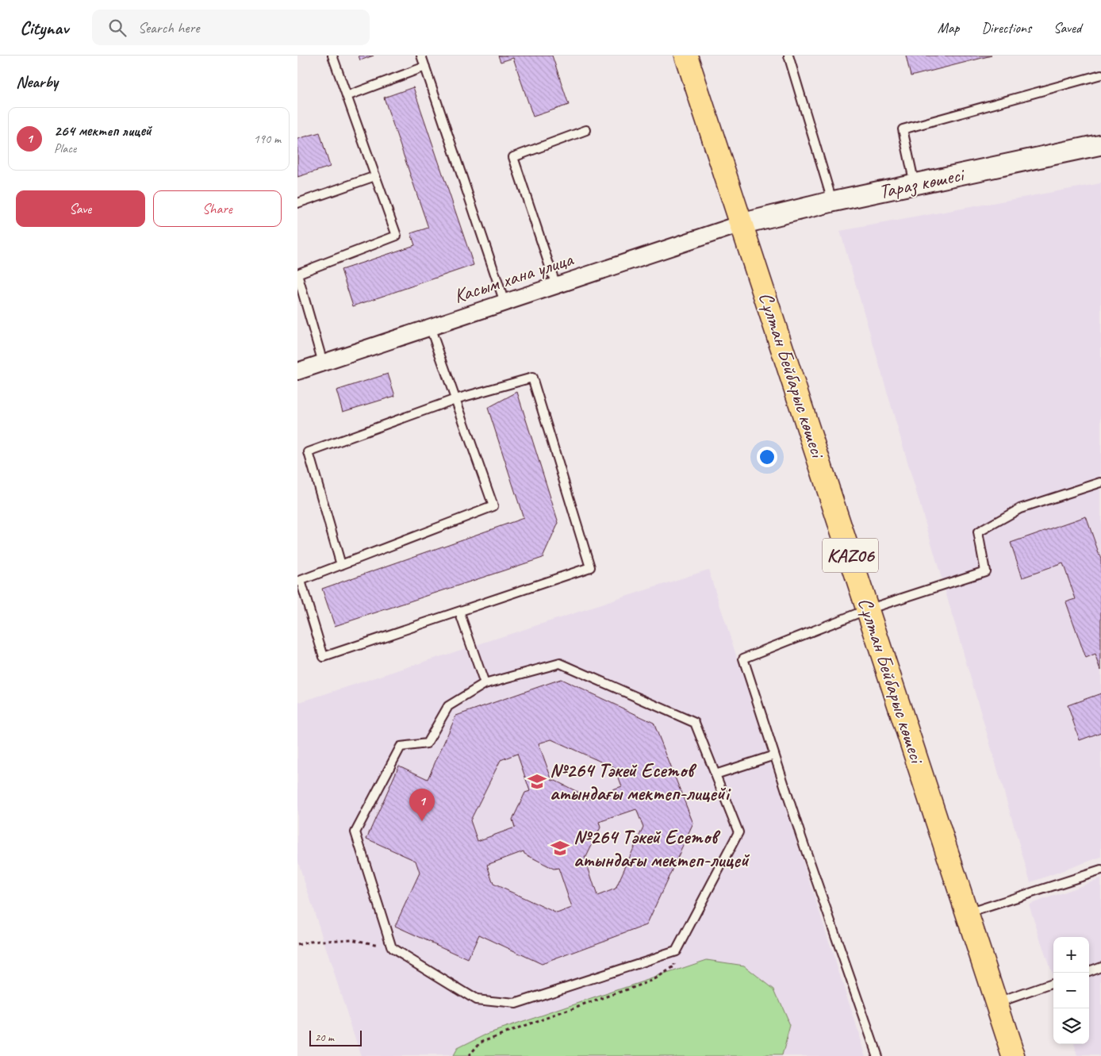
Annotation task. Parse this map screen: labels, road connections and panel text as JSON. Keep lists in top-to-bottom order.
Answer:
{
  "streets": {
    "main road": ["Сұлтан Бейбарыс көшесі", "KAZ06"],
    "street": ["Тараз көшесі", "Касым хана улица"]
  },
  "crossings": [
    ["Тараз көшесі", "Касым хана улица"],
    ["Тараз көшесі", "Сұлтан Бейбарыс көшесі"],
    ["Касым хана улица", "Сұлтан Бейбарыс көшесі"]
  ],
  "places": {
    "school or university": ["№264 Тәкей Есетов атындағы мектеп-лицейі", "№264 Тәкей Есетов атындағы мектеп-лицей"]
  },
  "scale_bar": "20 m",
  "page": {
    "header": "Citynav",
    "search": "Search here",
    "nav": ["Map", "Directions", "Saved"],
    "heading": "Nearby",
    "list": [
      {
        "mark": "1",
        "name": "264 мектеп лицей",
        "note": "Place",
        "value": "190 m"
      }
    ],
    "buttons": ["Save", "Share"],
    "pins": "1",
    "map_buttons": ["+", "−"],
    "scale": "20 m"
  }
}
